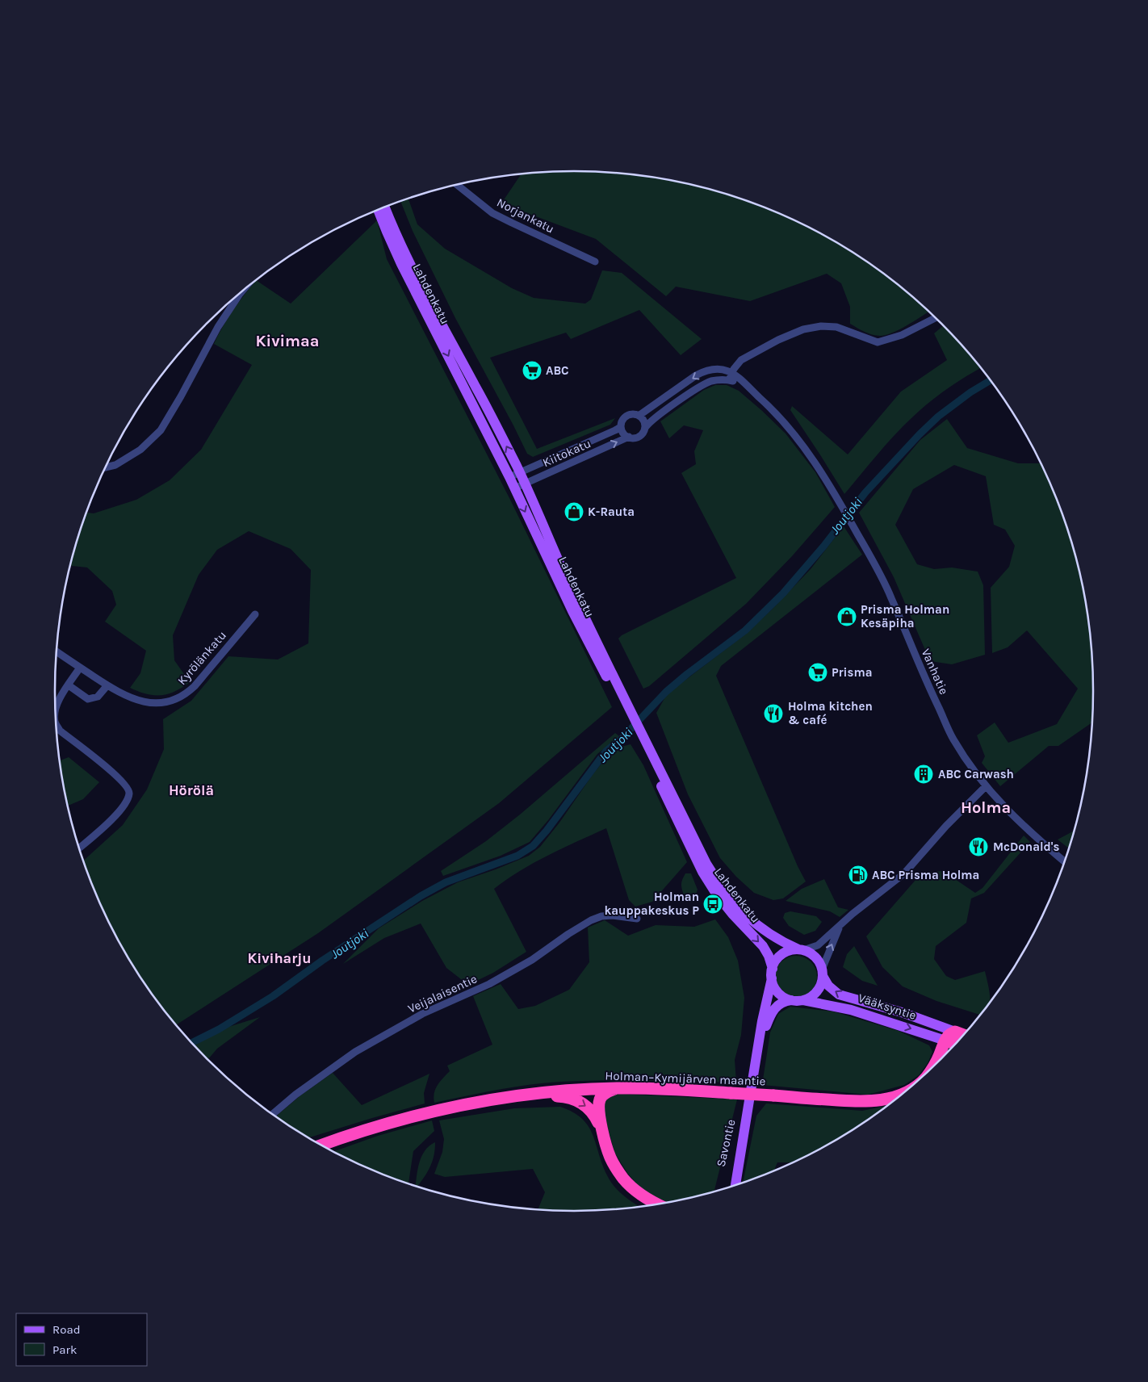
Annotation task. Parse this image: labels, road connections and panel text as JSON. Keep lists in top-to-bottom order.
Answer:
{
  "streets": {
    "highway": ["Vääksyntie", "Holman–Kymijärven maantie"],
    "main road": ["Lahdenkatu", "Savontie"],
    "street": [
      "Norjankatu",
      "Kiitokatu",
      "Kyrölänkatu",
      "Vanhatie",
      "Veijalaisentie"
    ]
  },
  "crossings": [
    ["Lahdenkatu", "Kiitokatu"],
    ["Lahdenkatu", "Vääksyntie"],
    ["Lahdenkatu", "Savontie"],
    ["Vääksyntie", "Holman–Kymijärven maantie"],
    ["Vääksyntie", "Savontie"]
  ],
  "districts": [
    "Kivimaa",
    "Hörölä",
    "Holma",
    "Kiviharju"
  ],
  "water": ["Joutjoki"],
  "places": {
    "supermarket": ["ABC", "Prisma"],
    "shop": ["K-Rauta", "Prisma Holman Kesäpiha"],
    "restaurant": ["Holma kitchen & café", "McDonald's"],
    "building": ["ABC Carwash"],
    "fuel station": ["ABC Prisma Holma"],
    "bus stop": ["Holman kauppakeskus P"]
  },
  "legend": ["Road", "Park"]
}
